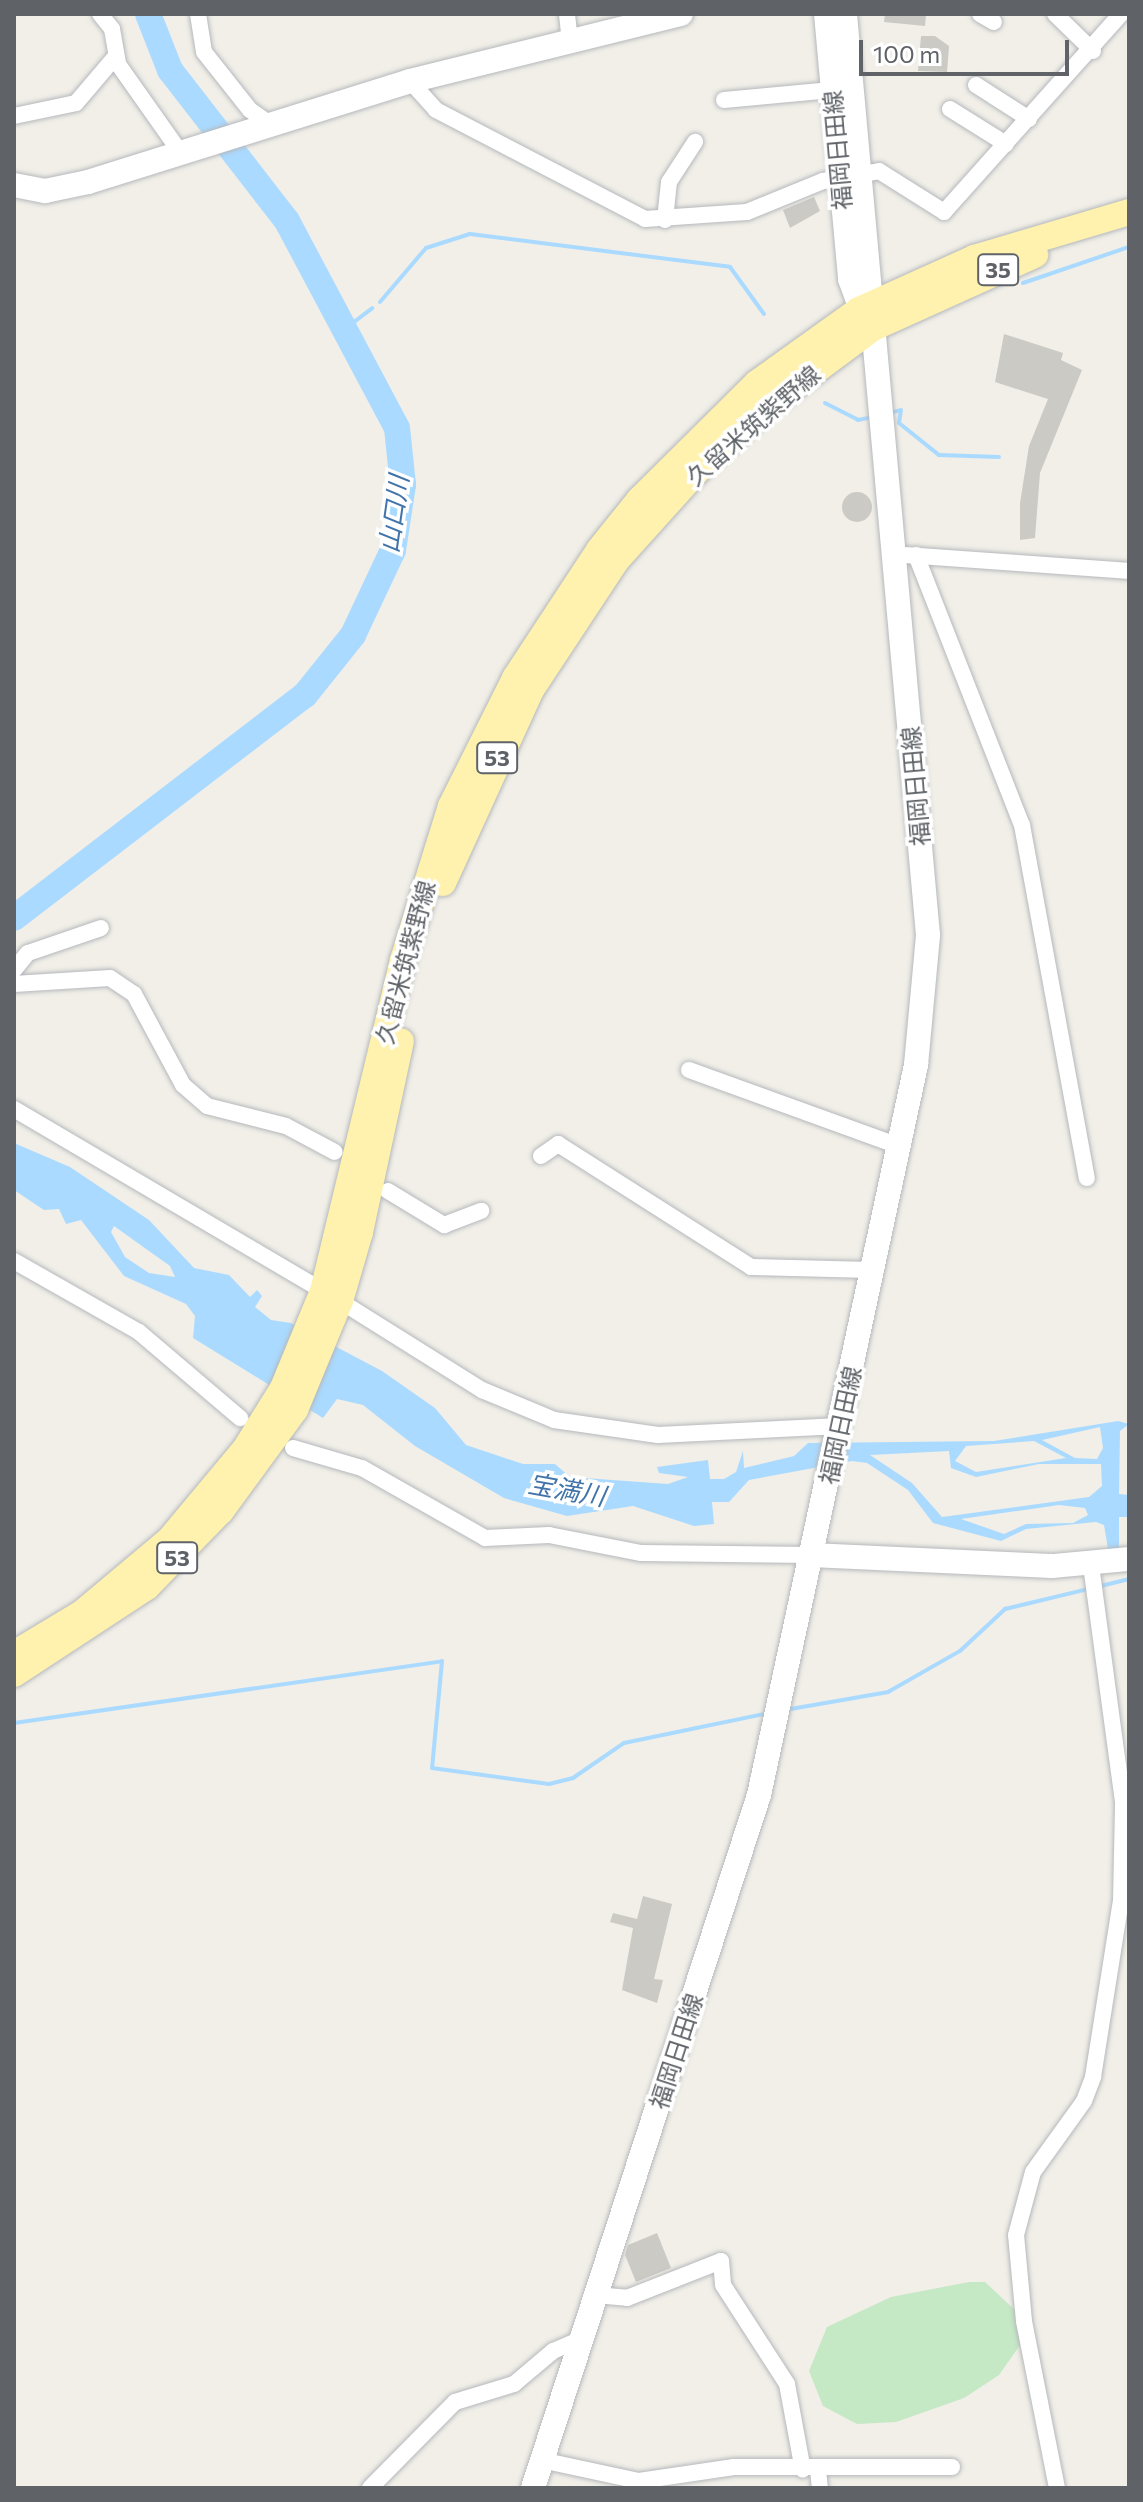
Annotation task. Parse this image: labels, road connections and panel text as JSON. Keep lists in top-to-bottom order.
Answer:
{
  "streets": {
    "main road": [
      "福岡日田線",
      "35",
      "久留米筑紫野線",
      "53"
    ]
  },
  "crossings": [
    ["福岡日田線", "35"],
    ["福岡日田線", "久留米筑紫野線"],
    ["35", "久留米筑紫野線"]
  ],
  "water": ["山口川", "宝満川"],
  "scale_bar": "100 m"
}
